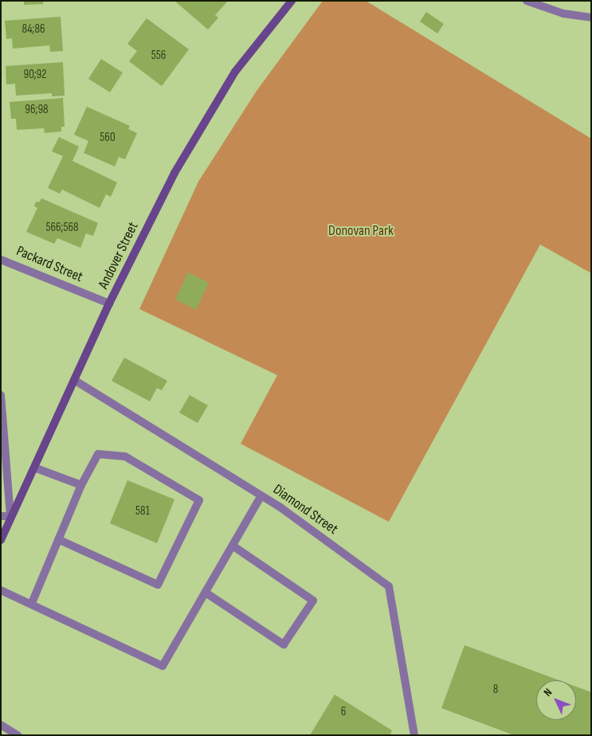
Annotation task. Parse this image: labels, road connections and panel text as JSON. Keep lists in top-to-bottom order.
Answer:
{
  "streets": {
    "main road": ["Andover Street"],
    "street": ["Packard Street", "Diamond Street"]
  },
  "crossings": [
    ["Andover Street", "Packard Street"],
    ["Andover Street", "Diamond Street"]
  ],
  "parks": ["Donovan Park"],
  "house_numbers": [
    "84;86",
    "556",
    "90;92",
    "96;98",
    "560",
    "566;568",
    "581",
    "8",
    "6"
  ],
  "north": "top left"
}
